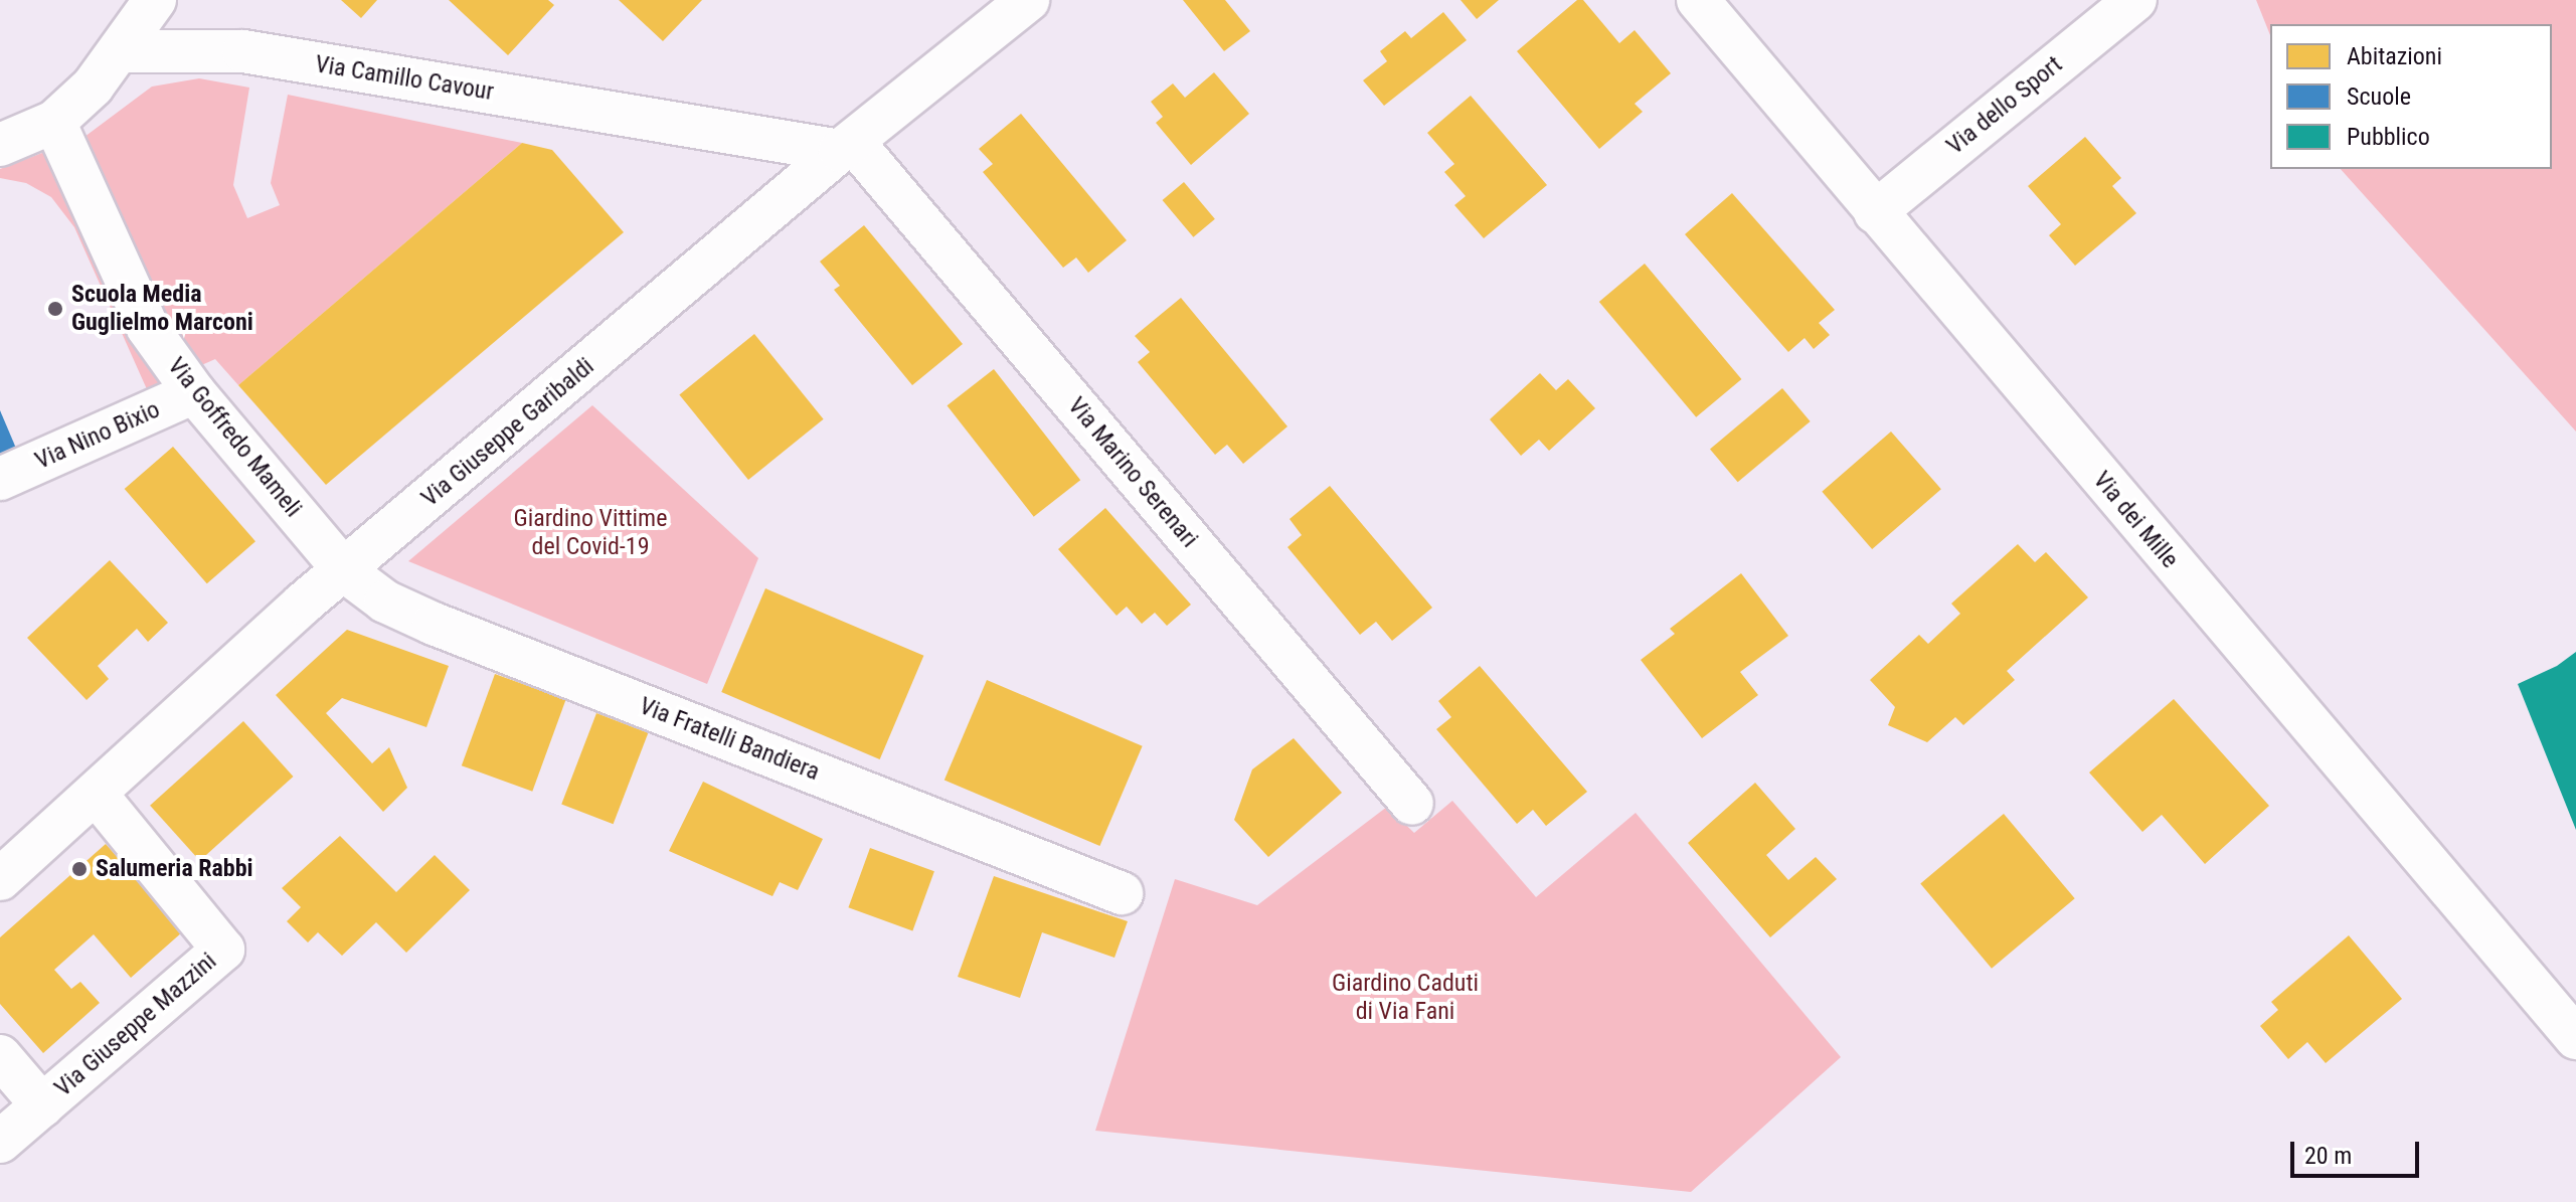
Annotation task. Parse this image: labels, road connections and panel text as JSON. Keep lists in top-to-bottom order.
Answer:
{
  "streets": {
    "street": [
      "Via Camillo Cavour",
      "Via dello Sport",
      "Via Giuseppe Garibaldi",
      "Via Nino Bixio",
      "Via Goffredo Mameli",
      "Via Marino Serenari",
      "Via dei Mille",
      "Via Fratelli Bandiera",
      "Via Giuseppe Mazzini"
    ]
  },
  "crossings": [
    ["Via Camillo Cavour", "Via Giuseppe Garibaldi"],
    ["Via Camillo Cavour", "Via Marino Serenari"],
    ["Via dello Sport", "Via dei Mille"],
    ["Via Giuseppe Garibaldi", "Via Goffredo Mameli"],
    ["Via Giuseppe Garibaldi", "Via Marino Serenari"],
    ["Via Giuseppe Garibaldi", "Via Fratelli Bandiera"],
    ["Via Giuseppe Garibaldi", "Via Giuseppe Mazzini"],
    ["Via Nino Bixio", "Via Goffredo Mameli"],
    ["Via Goffredo Mameli", "Via Fratelli Bandiera"]
  ],
  "parks": ["Giardino Vittime del Covid-19", "Giardino Caduti di Via Fani"],
  "places": ["Scuola Media Guglielmo Marconi", "Salumeria Rabbi"],
  "legend": ["Abitazioni", "Scuole", "Pubblico"],
  "scale_bar": "20 m"
}
